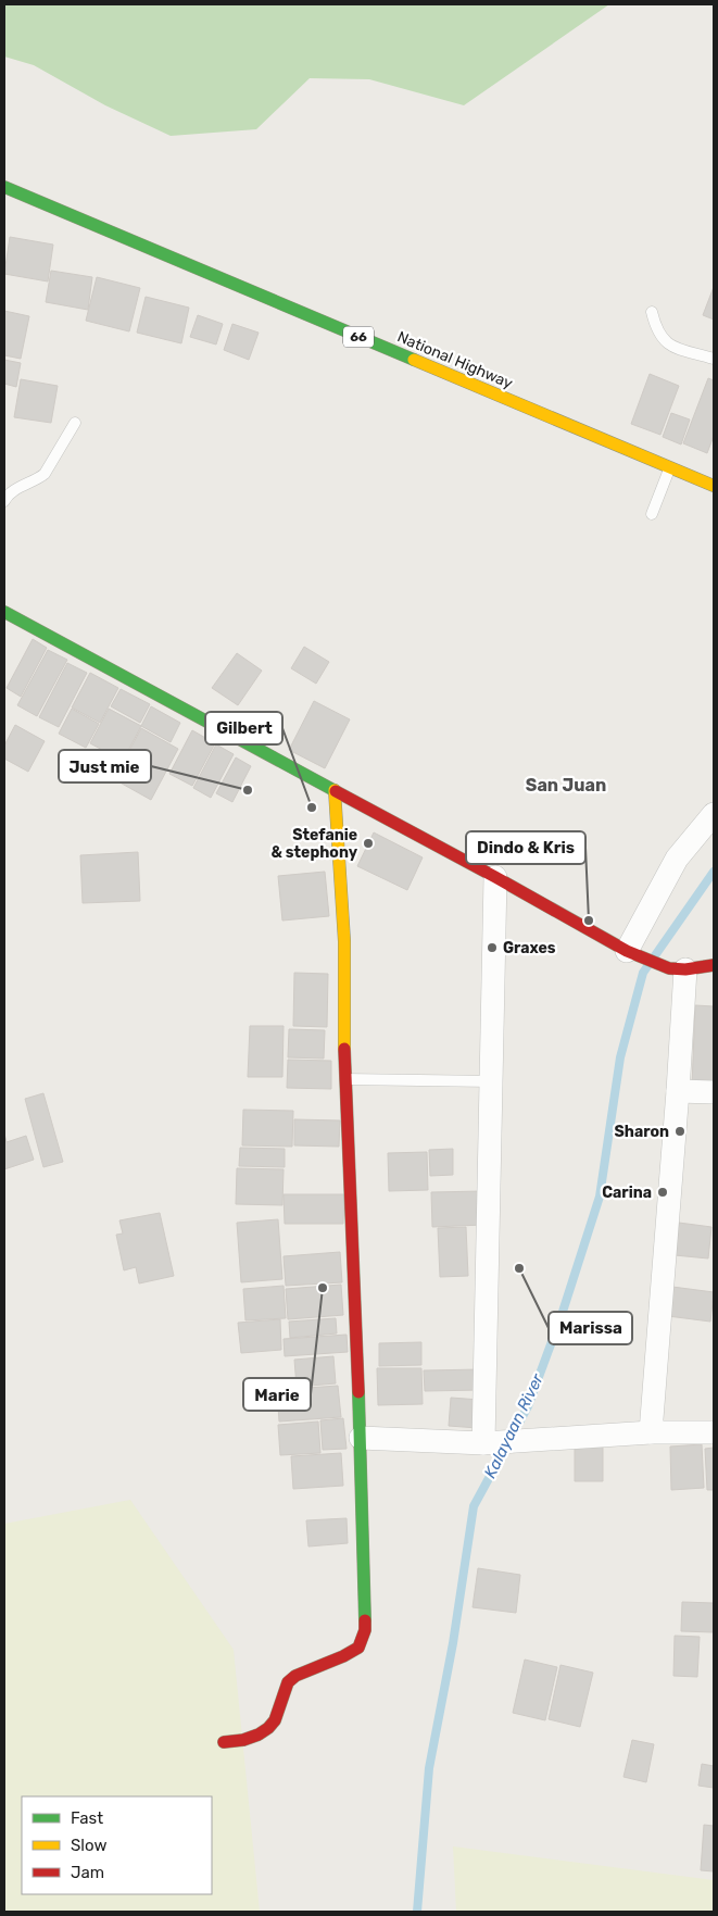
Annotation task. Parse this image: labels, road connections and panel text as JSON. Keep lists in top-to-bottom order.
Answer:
{
  "streets": {
    "street": ["66", "National Highway"]
  },
  "districts": ["San Juan"],
  "water": ["Kalayaan River"],
  "places": [
    "Just mie",
    "Gilbert",
    "Stefanie & stephony",
    "Dindo & Kris",
    "Graxes",
    "Sharon",
    "Carina",
    "Marissa",
    "Marie"
  ],
  "legend": ["Fast", "Slow", "Jam"]
}
